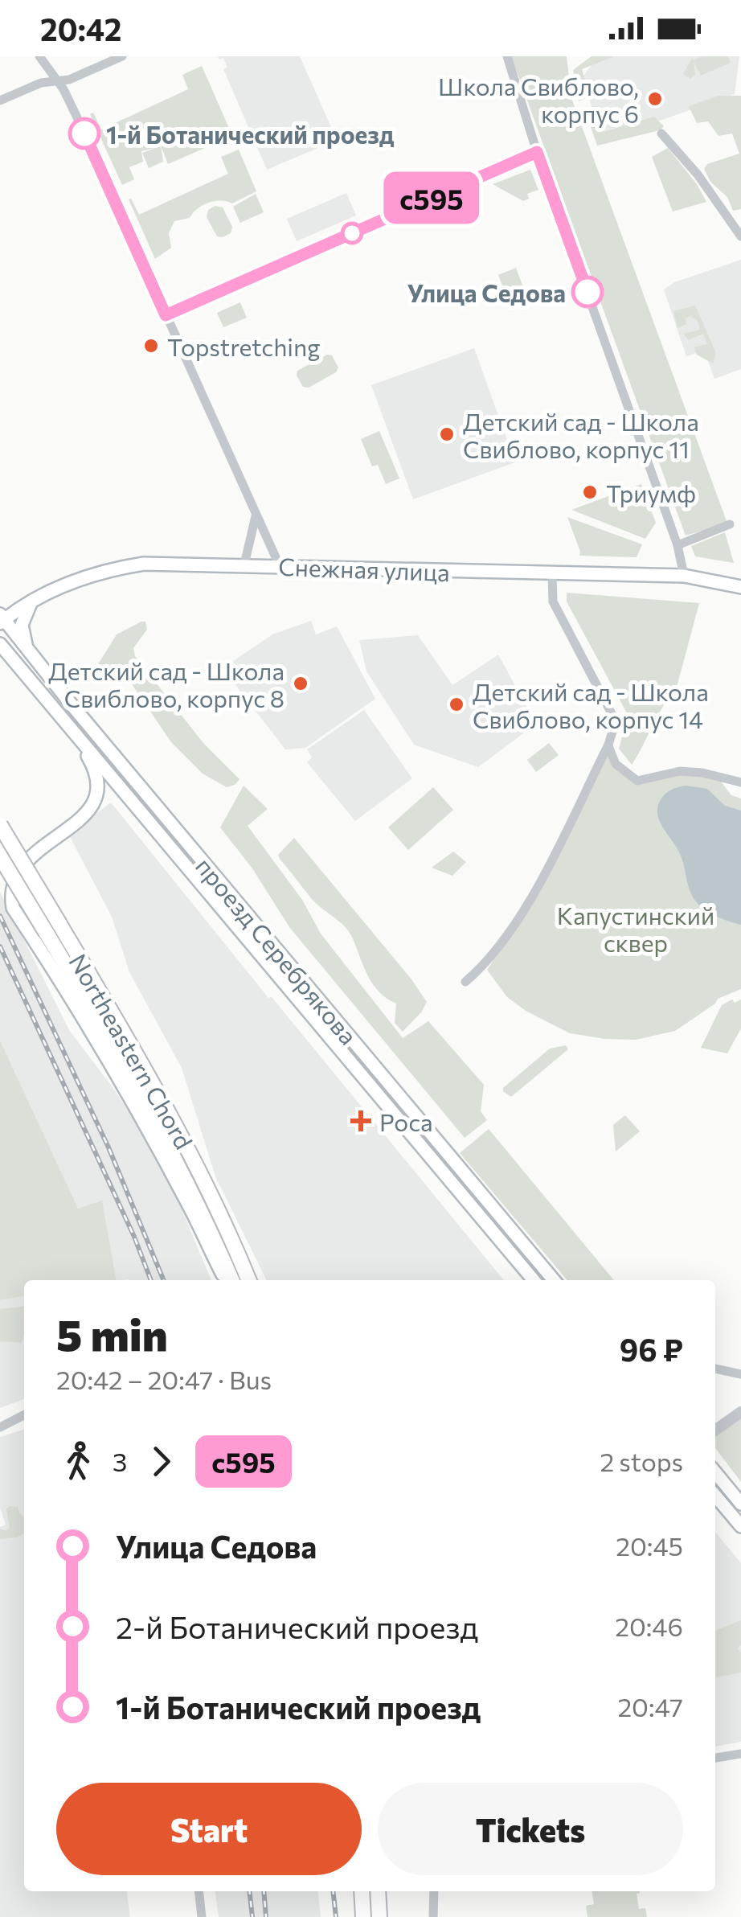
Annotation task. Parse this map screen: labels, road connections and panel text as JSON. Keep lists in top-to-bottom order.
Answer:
{
  "streets": {
    "main road": ["Снежная улица", "проезд Серебрякова", "Northeastern Chord"]
  },
  "crossings": [
    ["Снежная улица", "проезд Серебрякова"]
  ],
  "parks": ["Капустинский сквер"],
  "places": {
    "other": [
      "Школа Свиблово, корпус 6",
      "1-й Ботанический проезд",
      "Улица Седова",
      "Topstretching",
      "Детский сад - Школа Свиблово, корпус 11",
      "Триумф",
      "Детский сад - Школа Свиблово, корпус 8",
      "Детский сад - Школа Свиблово, корпус 14"
    ],
    "health": ["Роса"]
  },
  "lines": ["bus line с595"],
  "page": {
    "status": "20:42",
    "on_map": "с595",
    "heading": ["5 min", "20:42 – 20:47 · Bus", "96 ₽"],
    "legs": ["3", "с595", "2 stops"],
    "list": [
      {
        "name": "Улица Седова",
        "value": "20:45"
      },
      {
        "name": "2-й Ботанический проезд",
        "value": "20:46"
      },
      {
        "name": "1-й Ботанический проезд",
        "value": "20:47"
      }
    ],
    "buttons": ["Start", "Tickets"]
  }
}
